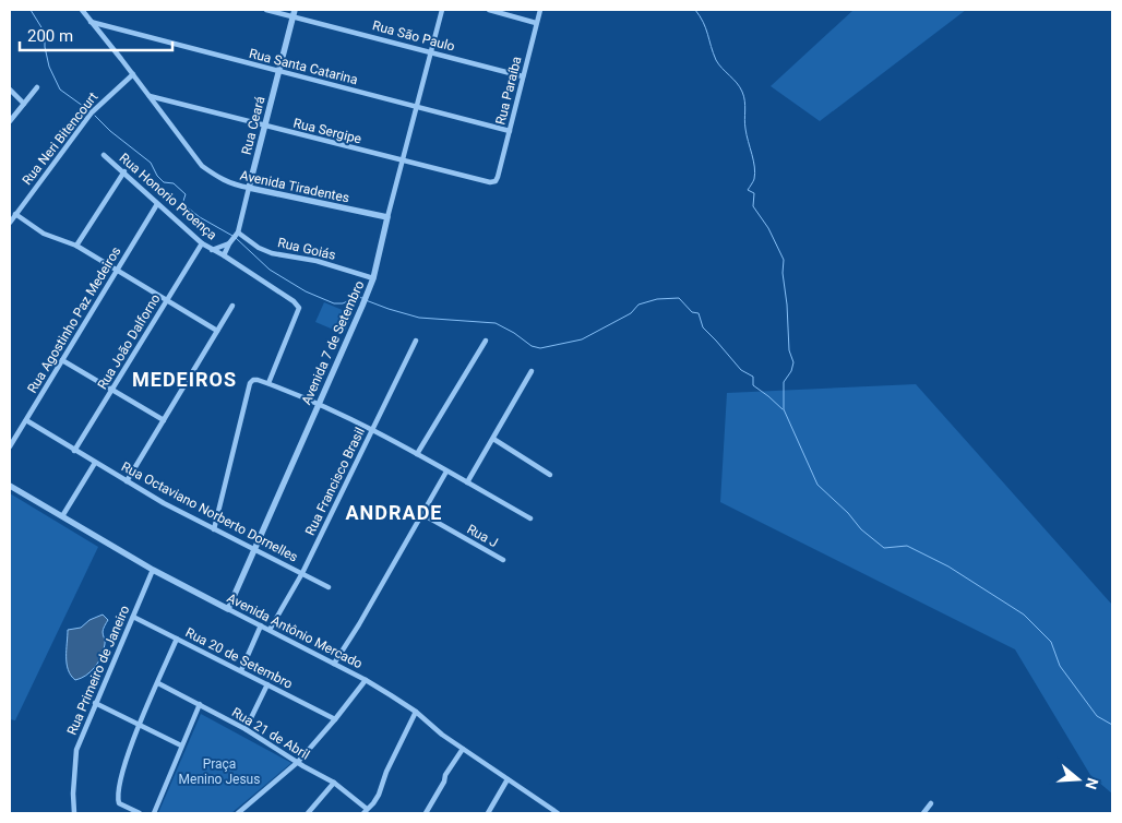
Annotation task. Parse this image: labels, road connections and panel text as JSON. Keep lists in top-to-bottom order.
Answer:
{
  "streets": {
    "street": [
      "Rua São Paulo",
      "Rua Santa Catarina",
      "Rua Paraíba",
      "Rua Ceará",
      "Rua Sergipe",
      "Rua Neri Bitencourt",
      "Avenida Tiradentes",
      "Rua Honorio Proença",
      "Rua Goiás",
      "Rua Agostinho Paz Medeiros",
      "Rua João Dalforno",
      "Avenida 7 de Setembro",
      "Rua Francisco Brasil",
      "Rua Octaviano Norberto Dornelles",
      "Rua J",
      "Avenida Antônio Mercado",
      "Rua 20 de Setembro",
      "Rua Primeiro de Janeiro",
      "Rua 21 de Abril"
    ]
  },
  "crossings": [
    ["Rua São Paulo", "Rua Paraíba"],
    ["Rua São Paulo", "Rua Ceará"],
    ["Rua São Paulo", "Avenida 7 de Setembro"],
    ["Rua Santa Catarina", "Rua Paraíba"],
    ["Rua Santa Catarina", "Rua Ceará"],
    ["Rua Santa Catarina", "Avenida Tiradentes"],
    ["Rua Santa Catarina", "Avenida 7 de Setembro"],
    ["Rua Paraíba", "Rua Sergipe"],
    ["Rua Ceará", "Rua Sergipe"],
    ["Rua Ceará", "Avenida Tiradentes"],
    ["Rua Ceará", "Rua Honorio Proença"],
    ["Rua Ceará", "Rua Goiás"],
    ["Rua Sergipe", "Avenida Tiradentes"],
    ["Rua Sergipe", "Avenida 7 de Setembro"],
    ["Rua Neri Bitencourt", "Avenida Tiradentes"],
    ["Avenida Tiradentes", "Avenida 7 de Setembro"],
    ["Rua Honorio Proença", "Rua Agostinho Paz Medeiros"],
    ["Rua Honorio Proença", "Rua João Dalforno"],
    ["Rua Goiás", "Avenida 7 de Setembro"],
    ["Rua Agostinho Paz Medeiros", "Rua Octaviano Norberto Dornelles"],
    ["Rua João Dalforno", "Rua Octaviano Norberto Dornelles"],
    ["Avenida 7 de Setembro", "Rua Octaviano Norberto Dornelles"],
    ["Avenida 7 de Setembro", "Avenida Antônio Mercado"],
    ["Rua Francisco Brasil", "Rua Octaviano Norberto Dornelles"],
    ["Rua Francisco Brasil", "Avenida Antônio Mercado"],
    ["Avenida Antônio Mercado", "Rua Primeiro de Janeiro"],
    ["Rua 20 de Setembro", "Rua Primeiro de Janeiro"]
  ],
  "districts": ["MEDEIROS", "ANDRADE"],
  "parks": ["Praça Menino Jesus"],
  "scale_bar": "200 m",
  "north": "right"
}
